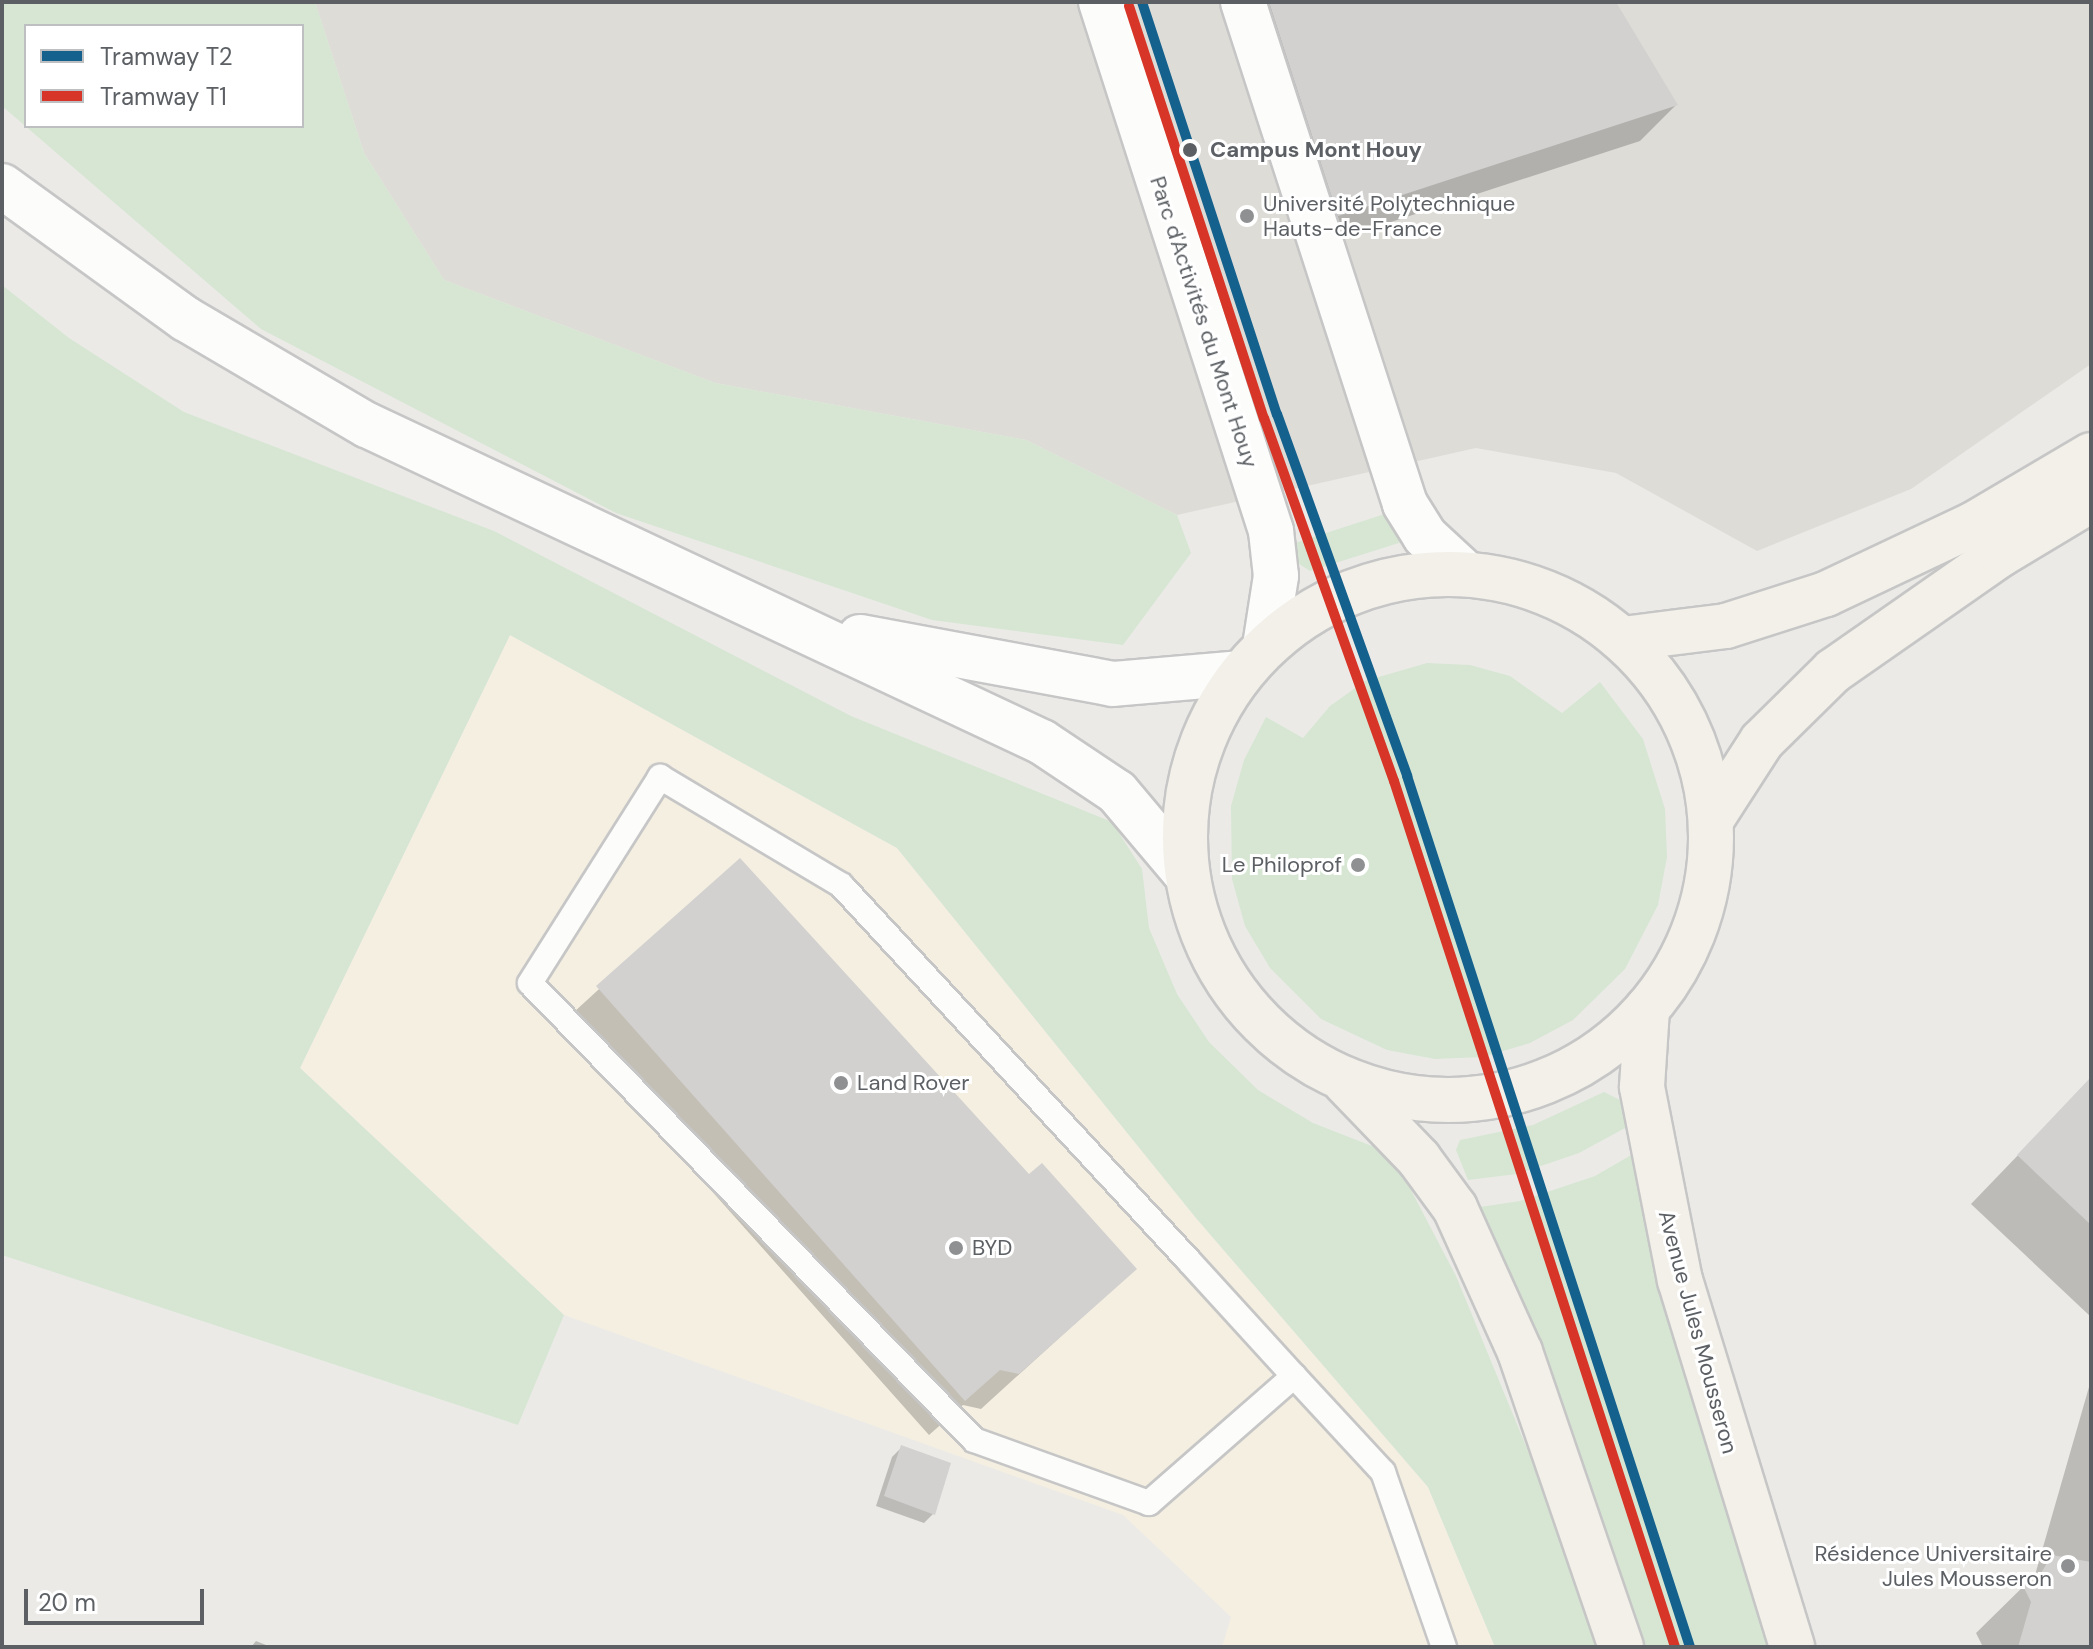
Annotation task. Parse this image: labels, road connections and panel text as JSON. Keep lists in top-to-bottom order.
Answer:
{
  "streets": {
    "main road": ["Parc d'Activités du Mont Houy", "Avenue Jules Mousseron"]
  },
  "places": [
    "Campus Mont Houy",
    "Université Polytechnique Hauts-de-France",
    "Le Philoprof",
    "Land Rover",
    "BYD",
    "Résidence Universitaire Jules Mousseron"
  ],
  "lines": ["tram line T2", "tram line T1"],
  "legend": ["Tramway T2", "Tramway T1"],
  "scale_bar": "20 m"
}
